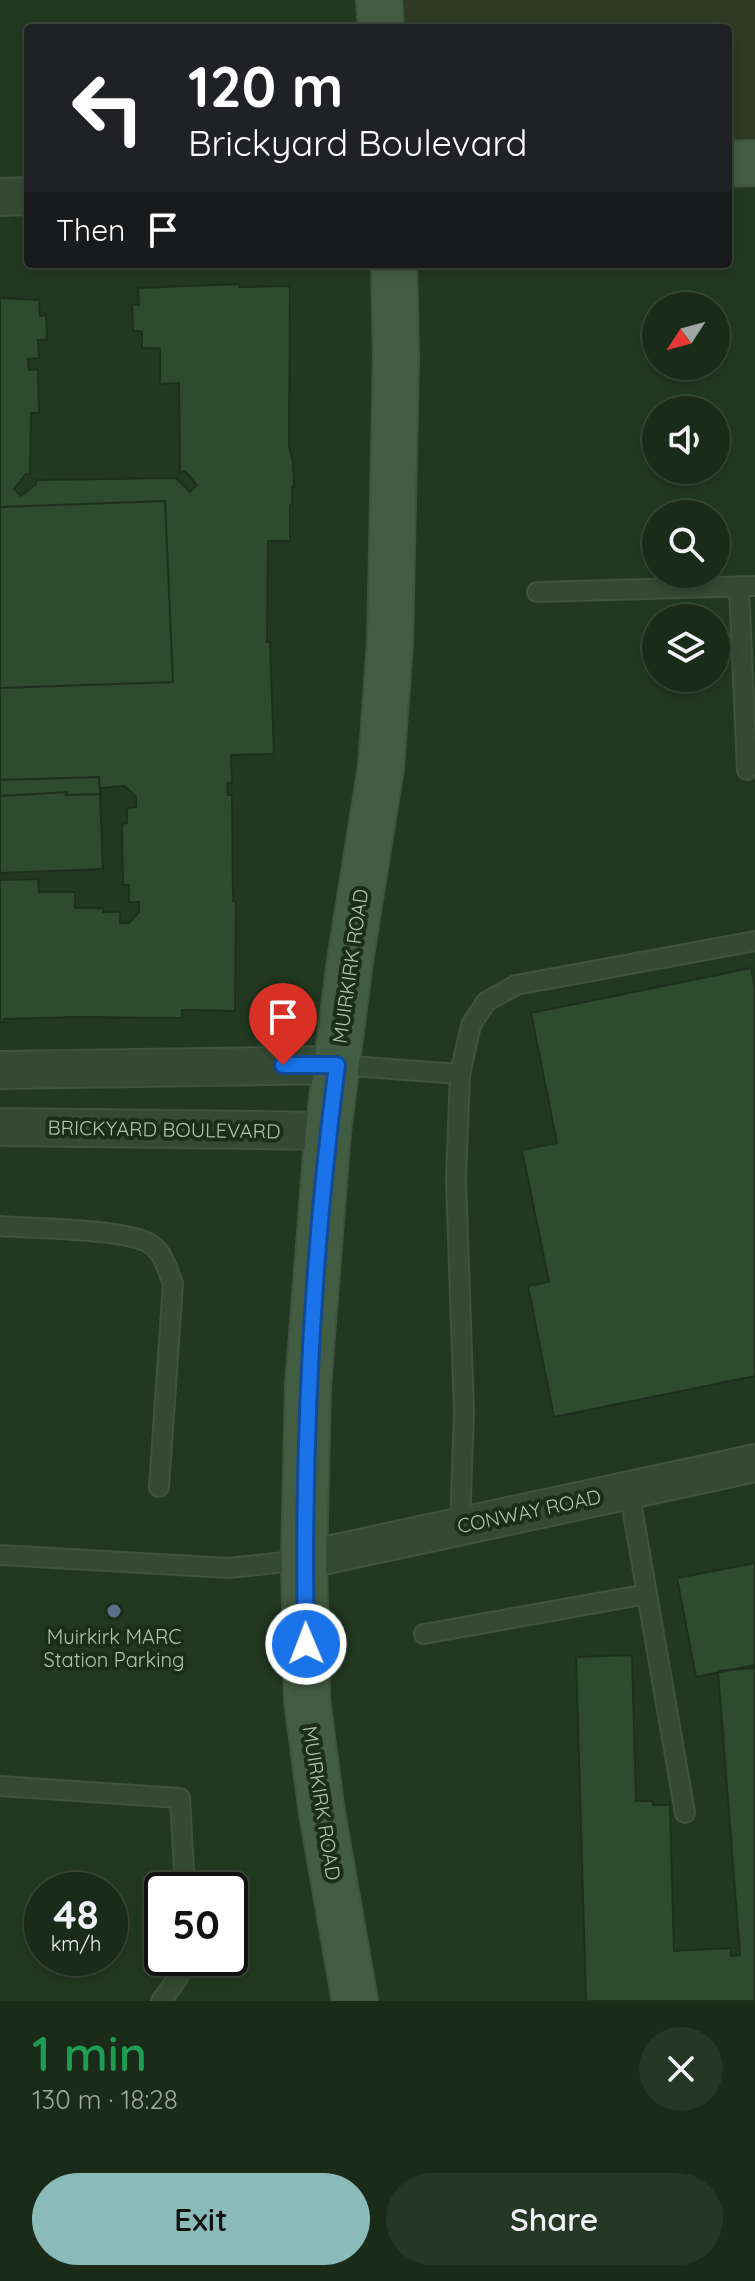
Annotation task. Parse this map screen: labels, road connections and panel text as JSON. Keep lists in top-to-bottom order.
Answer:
{
  "streets": {
    "main road": ["MUIRKIRK ROAD"],
    "street": ["BRICKYARD BOULEVARD", "CONWAY ROAD"]
  },
  "crossings": [
    ["MUIRKIRK ROAD", "BRICKYARD BOULEVARD"],
    ["MUIRKIRK ROAD", "CONWAY ROAD"]
  ],
  "places": ["Muirkirk MARC Station Parking"],
  "north": "bottom left",
  "page": {
    "turn": ["120 m", "Brickyard Boulevard"],
    "then": "Then",
    "speed": "48 km/h",
    "limit": "50",
    "heading": ["1 min", "130 m · 18:28"],
    "buttons": ["Exit", "Share"]
  }
}
